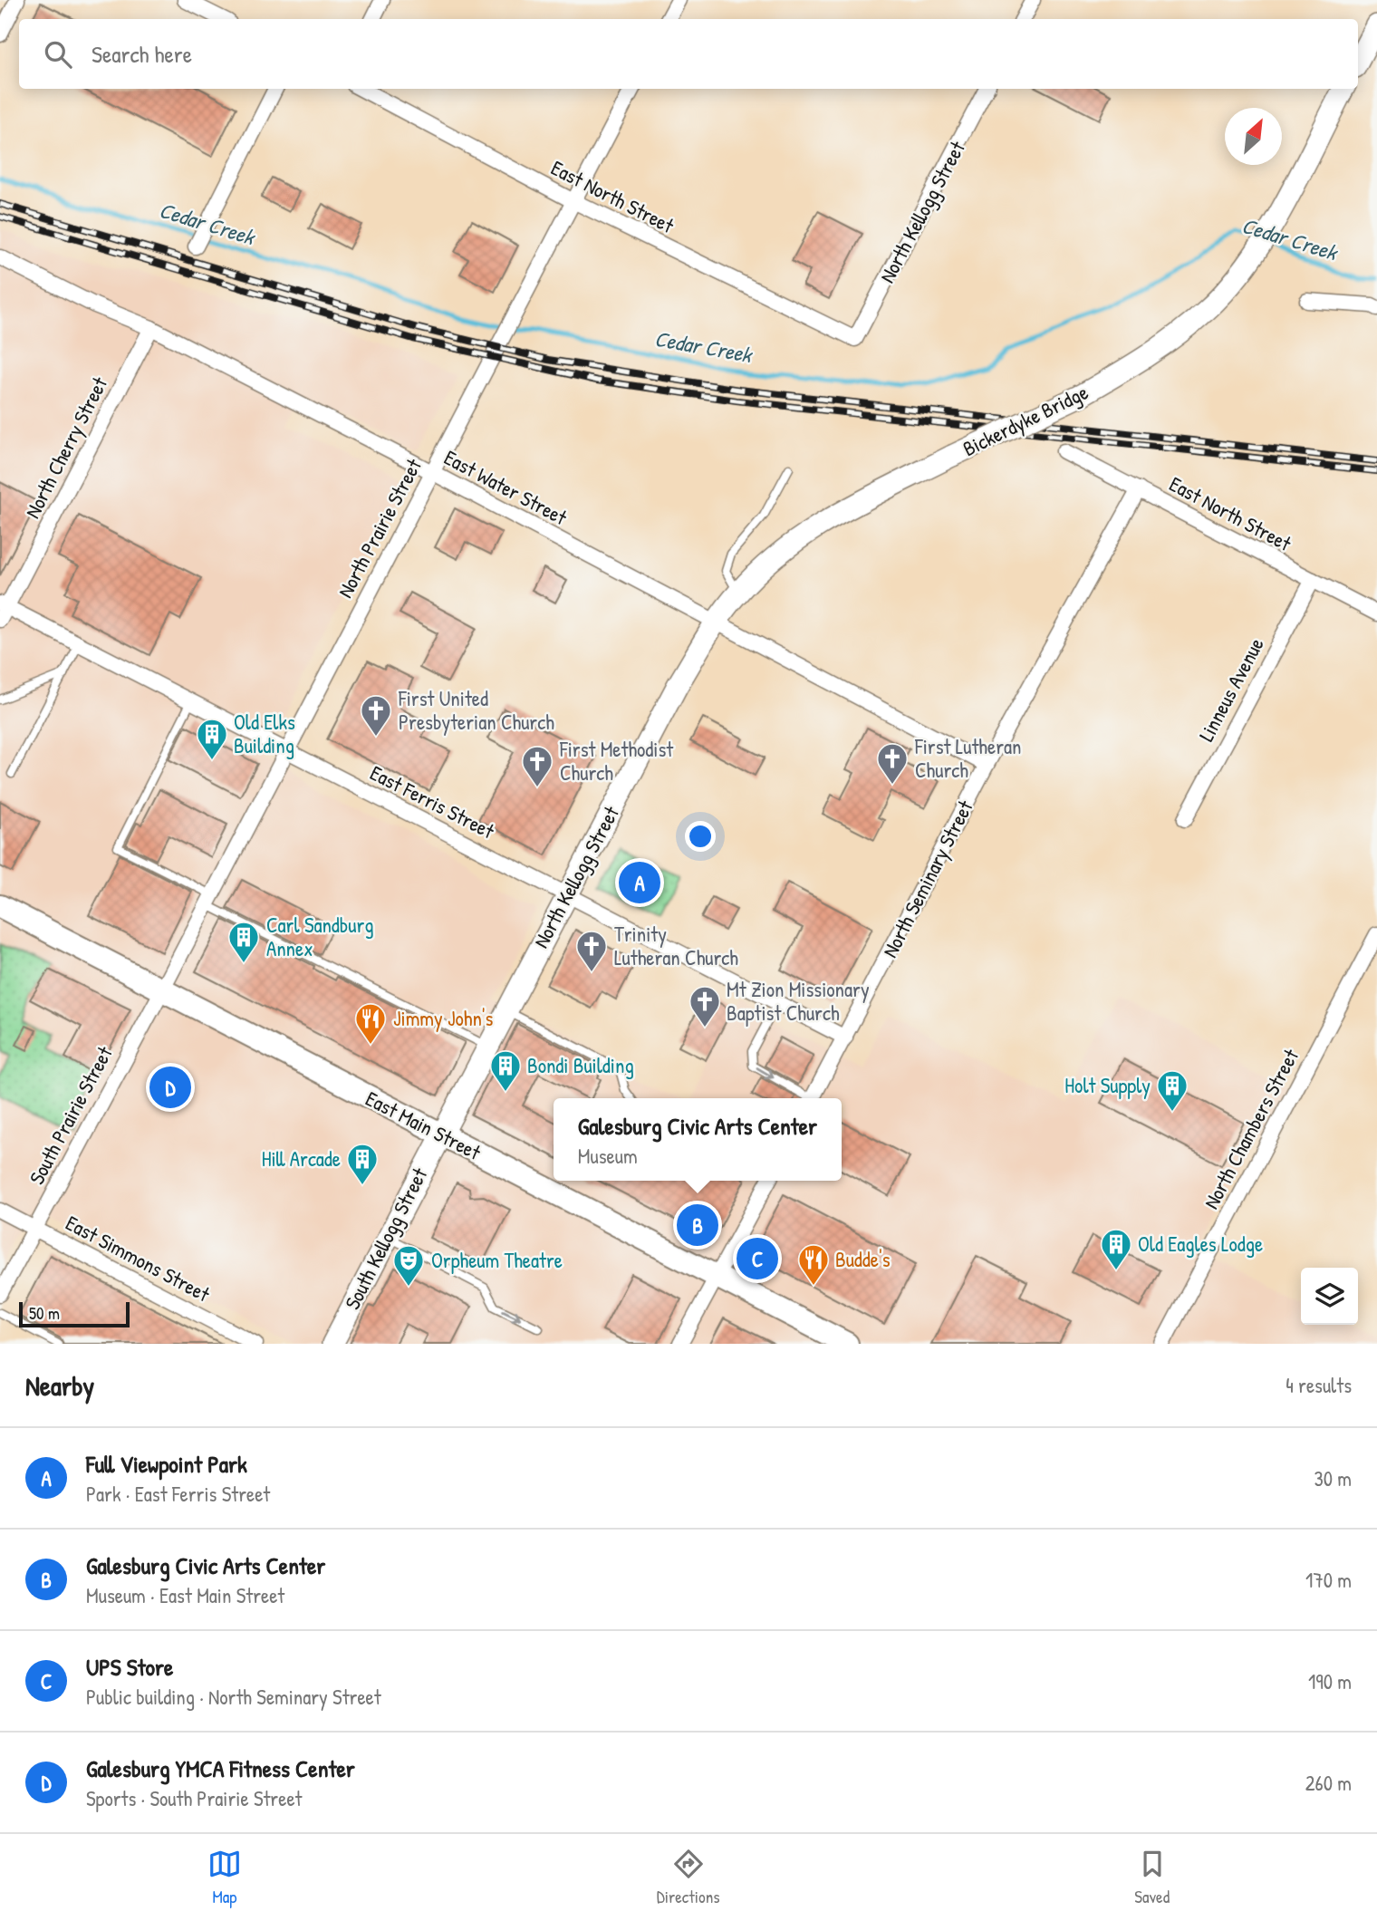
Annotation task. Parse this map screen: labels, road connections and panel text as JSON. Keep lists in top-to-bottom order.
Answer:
{
  "streets": {
    "main road": [
      "North Kellogg Street",
      "Bickerdyke Bridge",
      "East Main Street",
      "South Kellogg Street"
    ],
    "street": [
      "East North Street",
      "North Cherry Street",
      "East Water Street",
      "North Prairie Street",
      "Linneus Avenue",
      "East Ferris Street",
      "North Seminary Street",
      "South Prairie Street",
      "North Chambers Street",
      "East Simmons Street"
    ]
  },
  "crossings": [
    ["East North Street", "North Kellogg Street"],
    ["East North Street", "North Prairie Street"],
    ["East North Street", "Linneus Avenue"],
    ["East North Street", "North Seminary Street"],
    ["North Kellogg Street", "Bickerdyke Bridge"],
    ["North Kellogg Street", "East Water Street"],
    ["North Kellogg Street", "East Ferris Street"],
    ["North Kellogg Street", "East Main Street"],
    ["North Kellogg Street", "South Kellogg Street"],
    ["North Cherry Street", "East Water Street"],
    ["North Cherry Street", "East Ferris Street"],
    ["East Water Street", "North Prairie Street"],
    ["East Water Street", "North Seminary Street"],
    ["North Prairie Street", "East Ferris Street"],
    ["North Prairie Street", "South Prairie Street"],
    ["North Prairie Street", "East Main Street"],
    ["East Ferris Street", "North Seminary Street"],
    ["South Prairie Street", "East Main Street"],
    ["South Prairie Street", "East Simmons Street"],
    ["East Main Street", "South Kellogg Street"]
  ],
  "water": ["Cedar Creek"],
  "places": {
    "church": [
      "First United Presbyterian Church",
      "First Lutheran Church",
      "First Methodist Church",
      "Trinity Lutheran Church",
      "Mt Zion Missionary Baptist Church"
    ],
    "building": [
      "Old Elks Building",
      "Carl Sandburg Annex",
      "Bondi Building",
      "Holt Supply",
      "Hill Arcade",
      "Old Eagles Lodge"
    ],
    "restaurant": ["Jimmy John's", "Budde's"],
    "theatre": ["Orpheum Theatre"]
  },
  "scale_bar": "50 m",
  "north": "top right",
  "page": {
    "search": "Search here",
    "pins": [
      "A",
      "D",
      "B",
      "C"
    ],
    "popup": ["Galesburg Civic Arts Center", "Museum"],
    "scale": "50 m",
    "heading": ["Nearby", "4 results"],
    "list": [
      {
        "mark": "A",
        "name": "Full Viewpoint Park",
        "note": "Park · East Ferris Street",
        "value": "30 m"
      },
      {
        "mark": "B",
        "name": "Galesburg Civic Arts Center",
        "note": "Museum · East Main Street",
        "value": "170 m"
      },
      {
        "mark": "C",
        "name": "UPS Store",
        "note": "Public building · North Seminary Street",
        "value": "190 m"
      },
      {
        "mark": "D",
        "name": "Galesburg YMCA Fitness Center",
        "note": "Sports · South Prairie Street",
        "value": "260 m"
      }
    ],
    "nav": ["Map", "Directions", "Saved"]
  }
}
